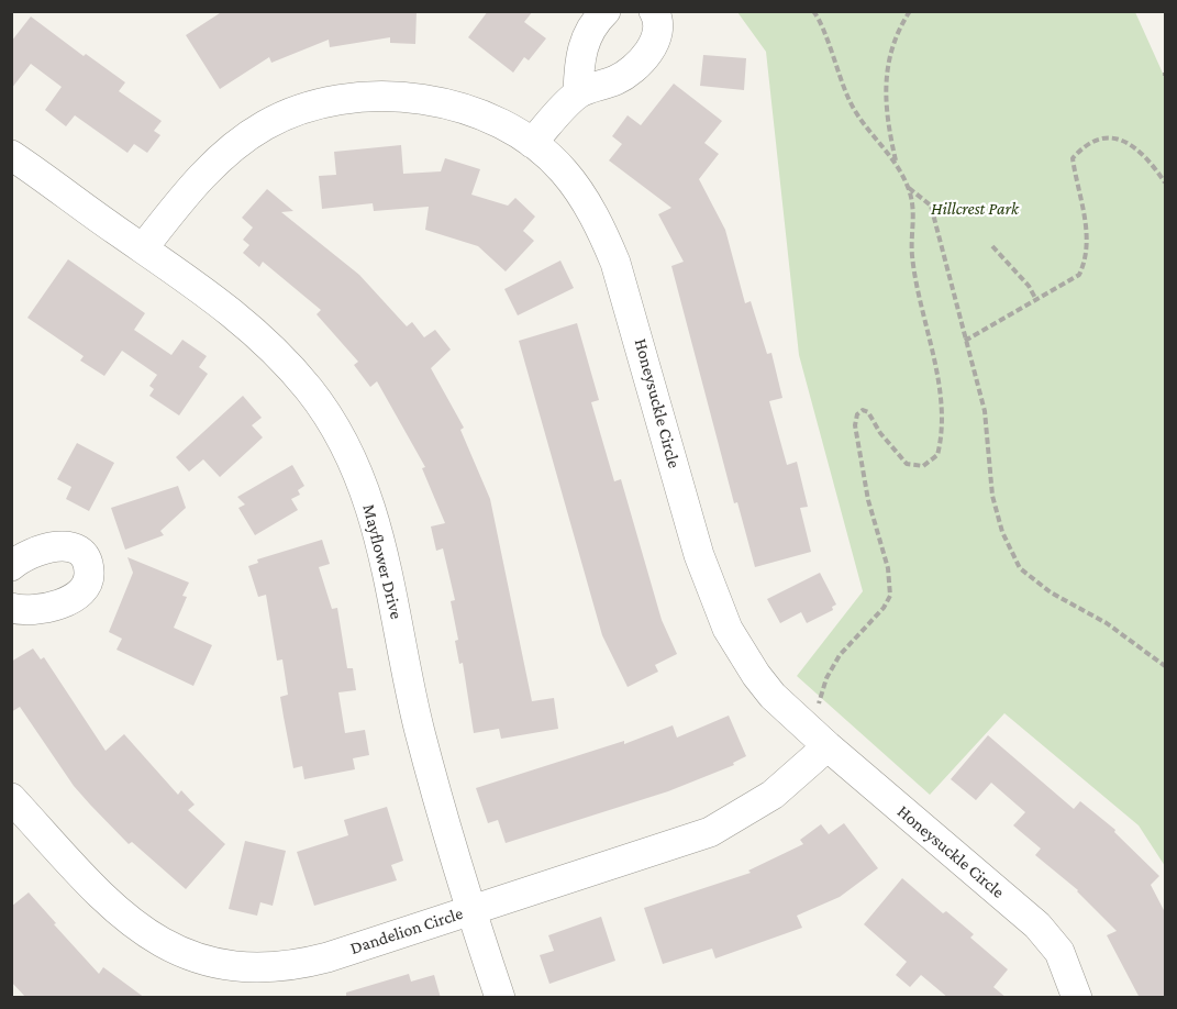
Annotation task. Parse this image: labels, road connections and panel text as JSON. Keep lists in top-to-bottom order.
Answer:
{
  "streets": {
    "street": ["Honeysuckle Circle", "Mayflower Drive", "Dandelion Circle"]
  },
  "crossings": [
    ["Honeysuckle Circle", "Mayflower Drive"],
    ["Honeysuckle Circle", "Dandelion Circle"],
    ["Mayflower Drive", "Dandelion Circle"]
  ],
  "parks": ["Hillcrest Park"]
}
